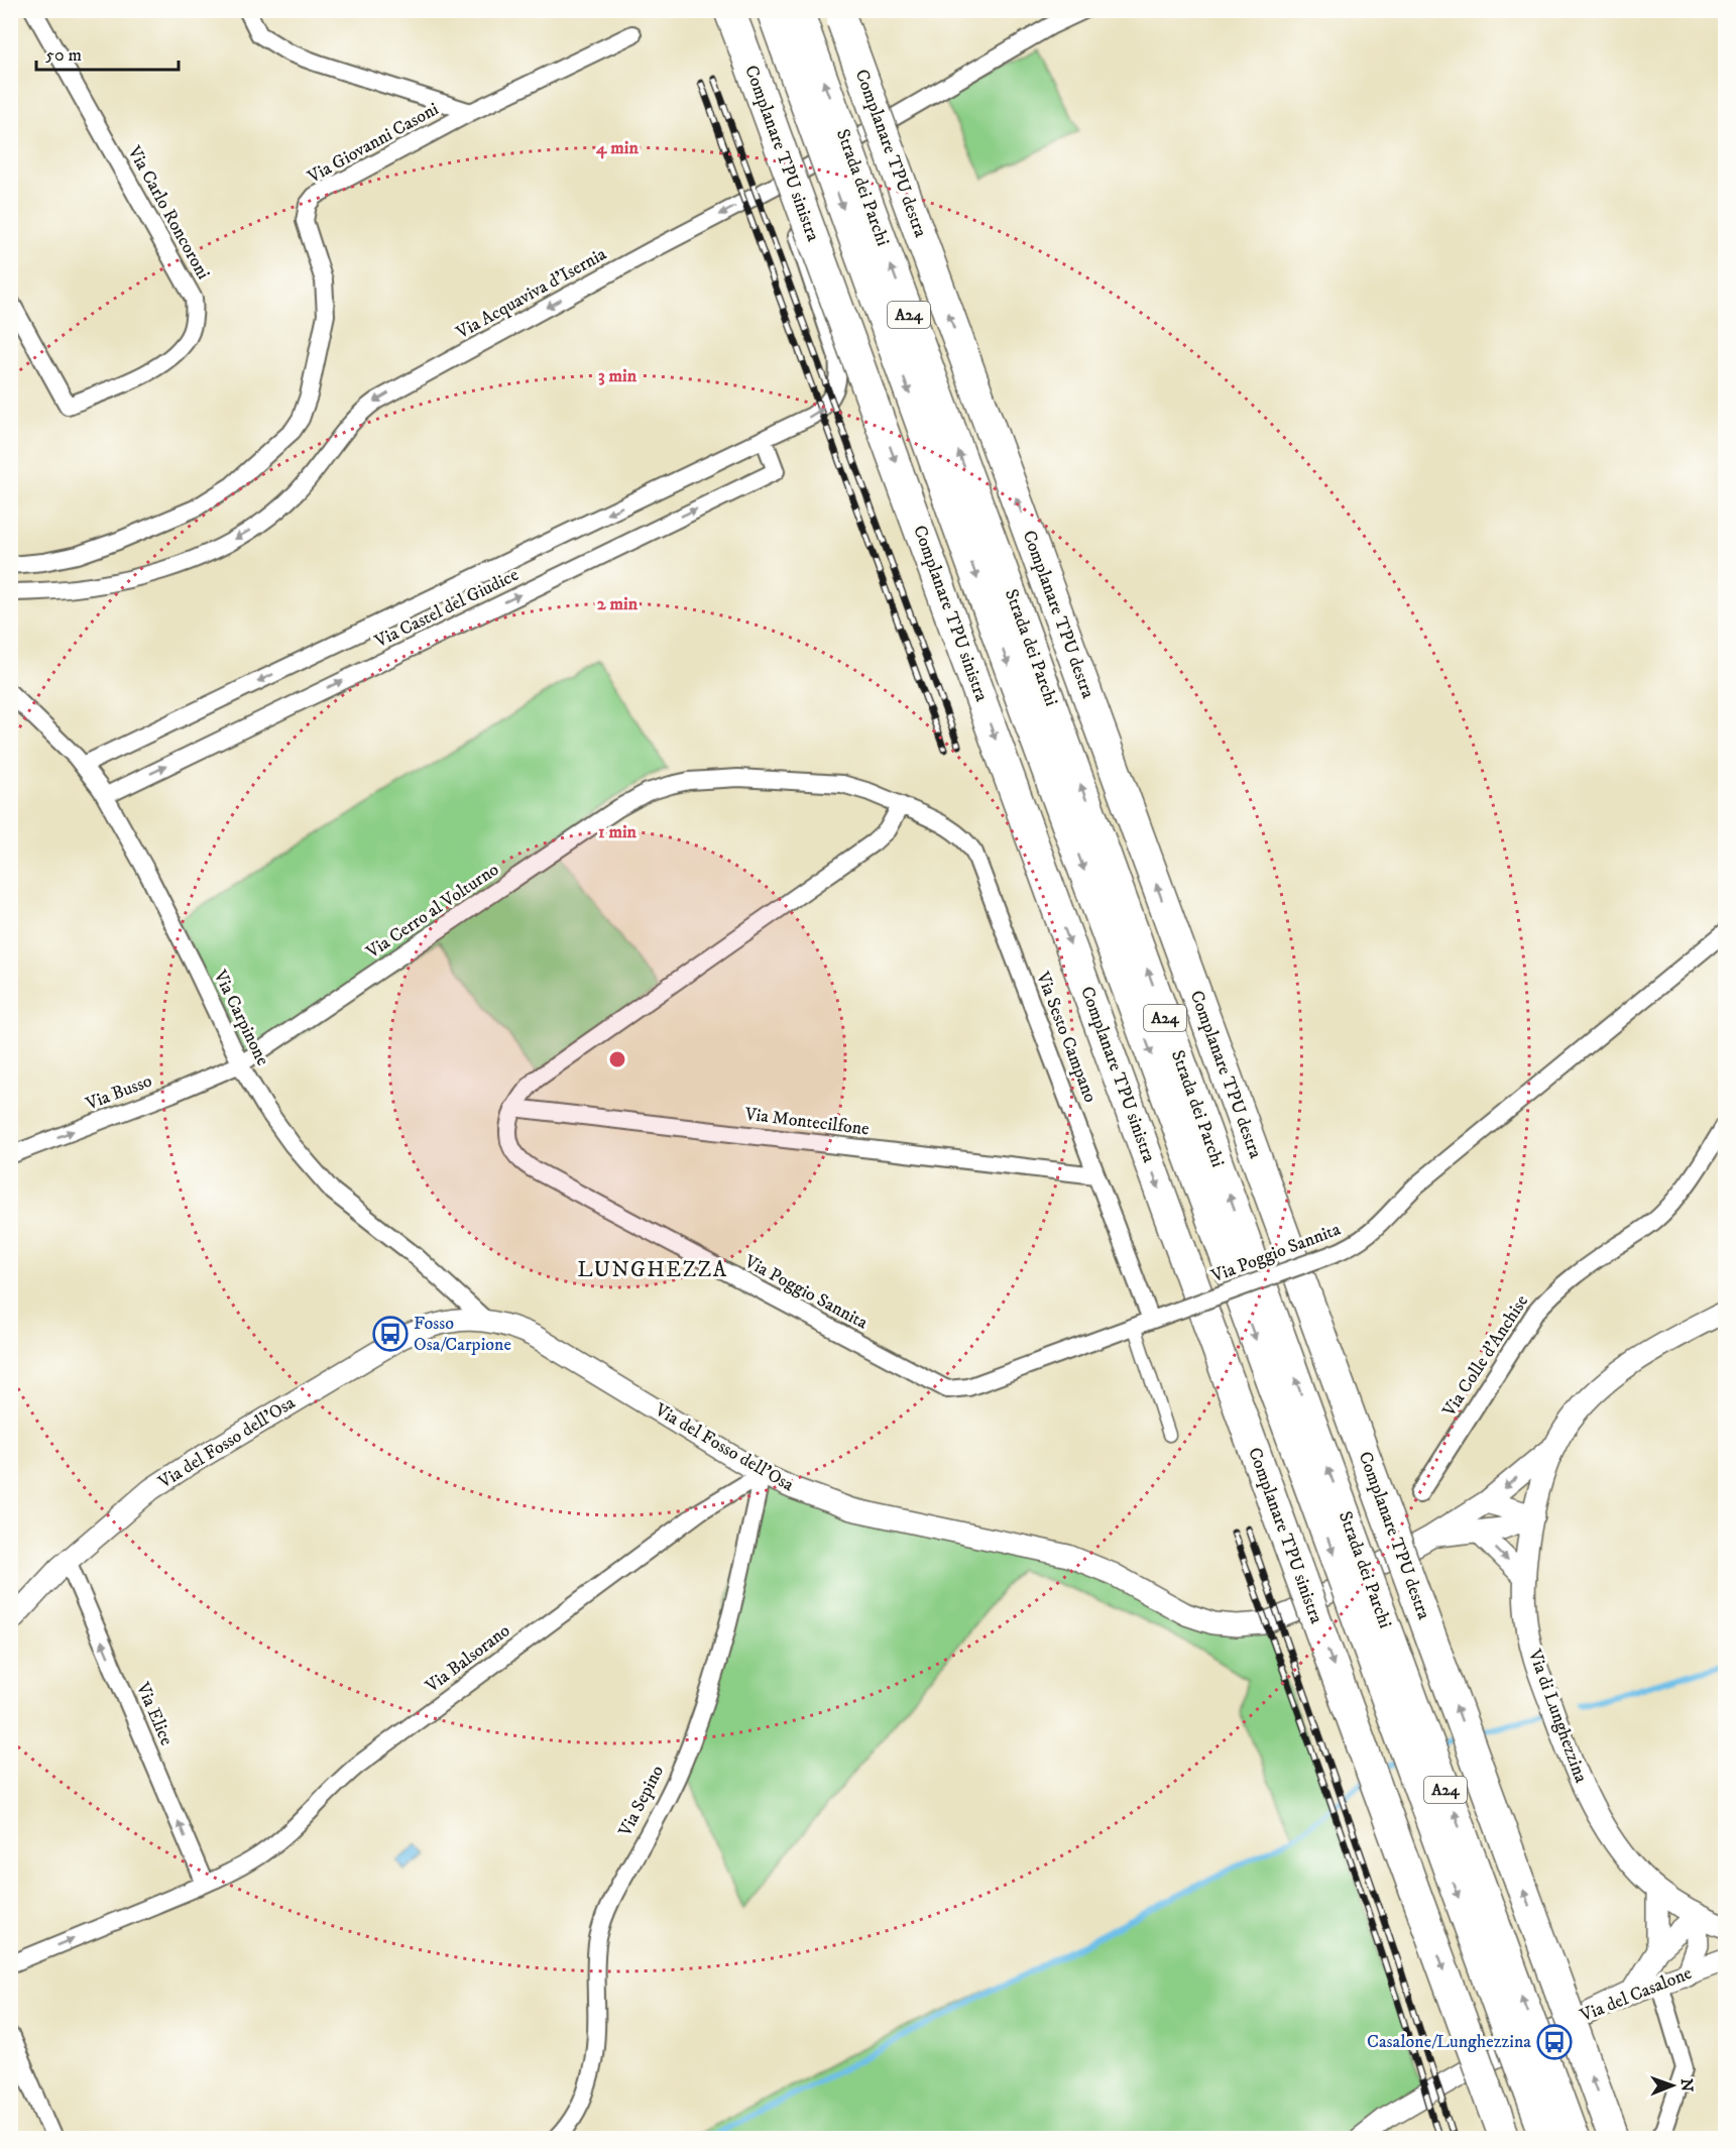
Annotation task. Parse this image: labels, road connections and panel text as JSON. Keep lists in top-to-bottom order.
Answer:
{
  "streets": {
    "highway": [
      "Complanare TPU sinistra",
      "Complanare TPU destra",
      "Strada dei Parchi",
      "A24"
    ],
    "street": [
      "Via Giovanni Casoni",
      "Via Carlo Roncoroni",
      "Via Acquaviva d'Isernia",
      "Via Castel del Giudice",
      "Via Cerro al Volturno",
      "Via Carpinone",
      "Via Sesto Campano",
      "Via Busso",
      "Via Montecilfone",
      "Via Poggio Sannita",
      "Via Colle d'Anchise",
      "Via del Fosso dell'Osa",
      "Via Balsorano",
      "Via Elice",
      "Via di Lunghezzina",
      "Via Sepino",
      "Via del Casalone"
    ]
  },
  "crossings": [
    ["Via Acquaviva d'Isernia", "Via Castel del Giudice"],
    ["Via Castel del Giudice", "Via Carpinone"],
    ["Via Cerro al Volturno", "Via Carpinone"],
    ["Via Cerro al Volturno", "Via Sesto Campano"],
    ["Via Cerro al Volturno", "Via Busso"],
    ["Via Cerro al Volturno", "Via Poggio Sannita"],
    ["Via Carpinone", "Via Busso"],
    ["Via Carpinone", "Via del Fosso dell'Osa"],
    ["Via Sesto Campano", "Via Montecilfone"],
    ["Via Sesto Campano", "Via Poggio Sannita"],
    ["Via Montecilfone", "Via Poggio Sannita"],
    ["Via del Fosso dell'Osa", "Via Balsorano"],
    ["Via del Fosso dell'Osa", "Via Elice"],
    ["Via del Fosso dell'Osa", "Via di Lunghezzina"],
    ["Via del Fosso dell'Osa", "Via Sepino"],
    ["Via Balsorano", "Via Elice"],
    ["Via Balsorano", "Via Sepino"]
  ],
  "one_way": [
    "Complanare TPU sinistra",
    "Complanare TPU destra",
    "Via Acquaviva d'Isernia",
    "Via Busso",
    "Via Elice"
  ],
  "districts": ["LUNGHEZZA"],
  "places": {
    "bus stop": ["Fosso Osa/Carpione", "Casalone/Lunghezzina"]
  },
  "scale_bar": "50 m",
  "north": "right",
  "rings": [
    "4 min",
    "3 min",
    "2 min",
    "1 min"
  ]
}
